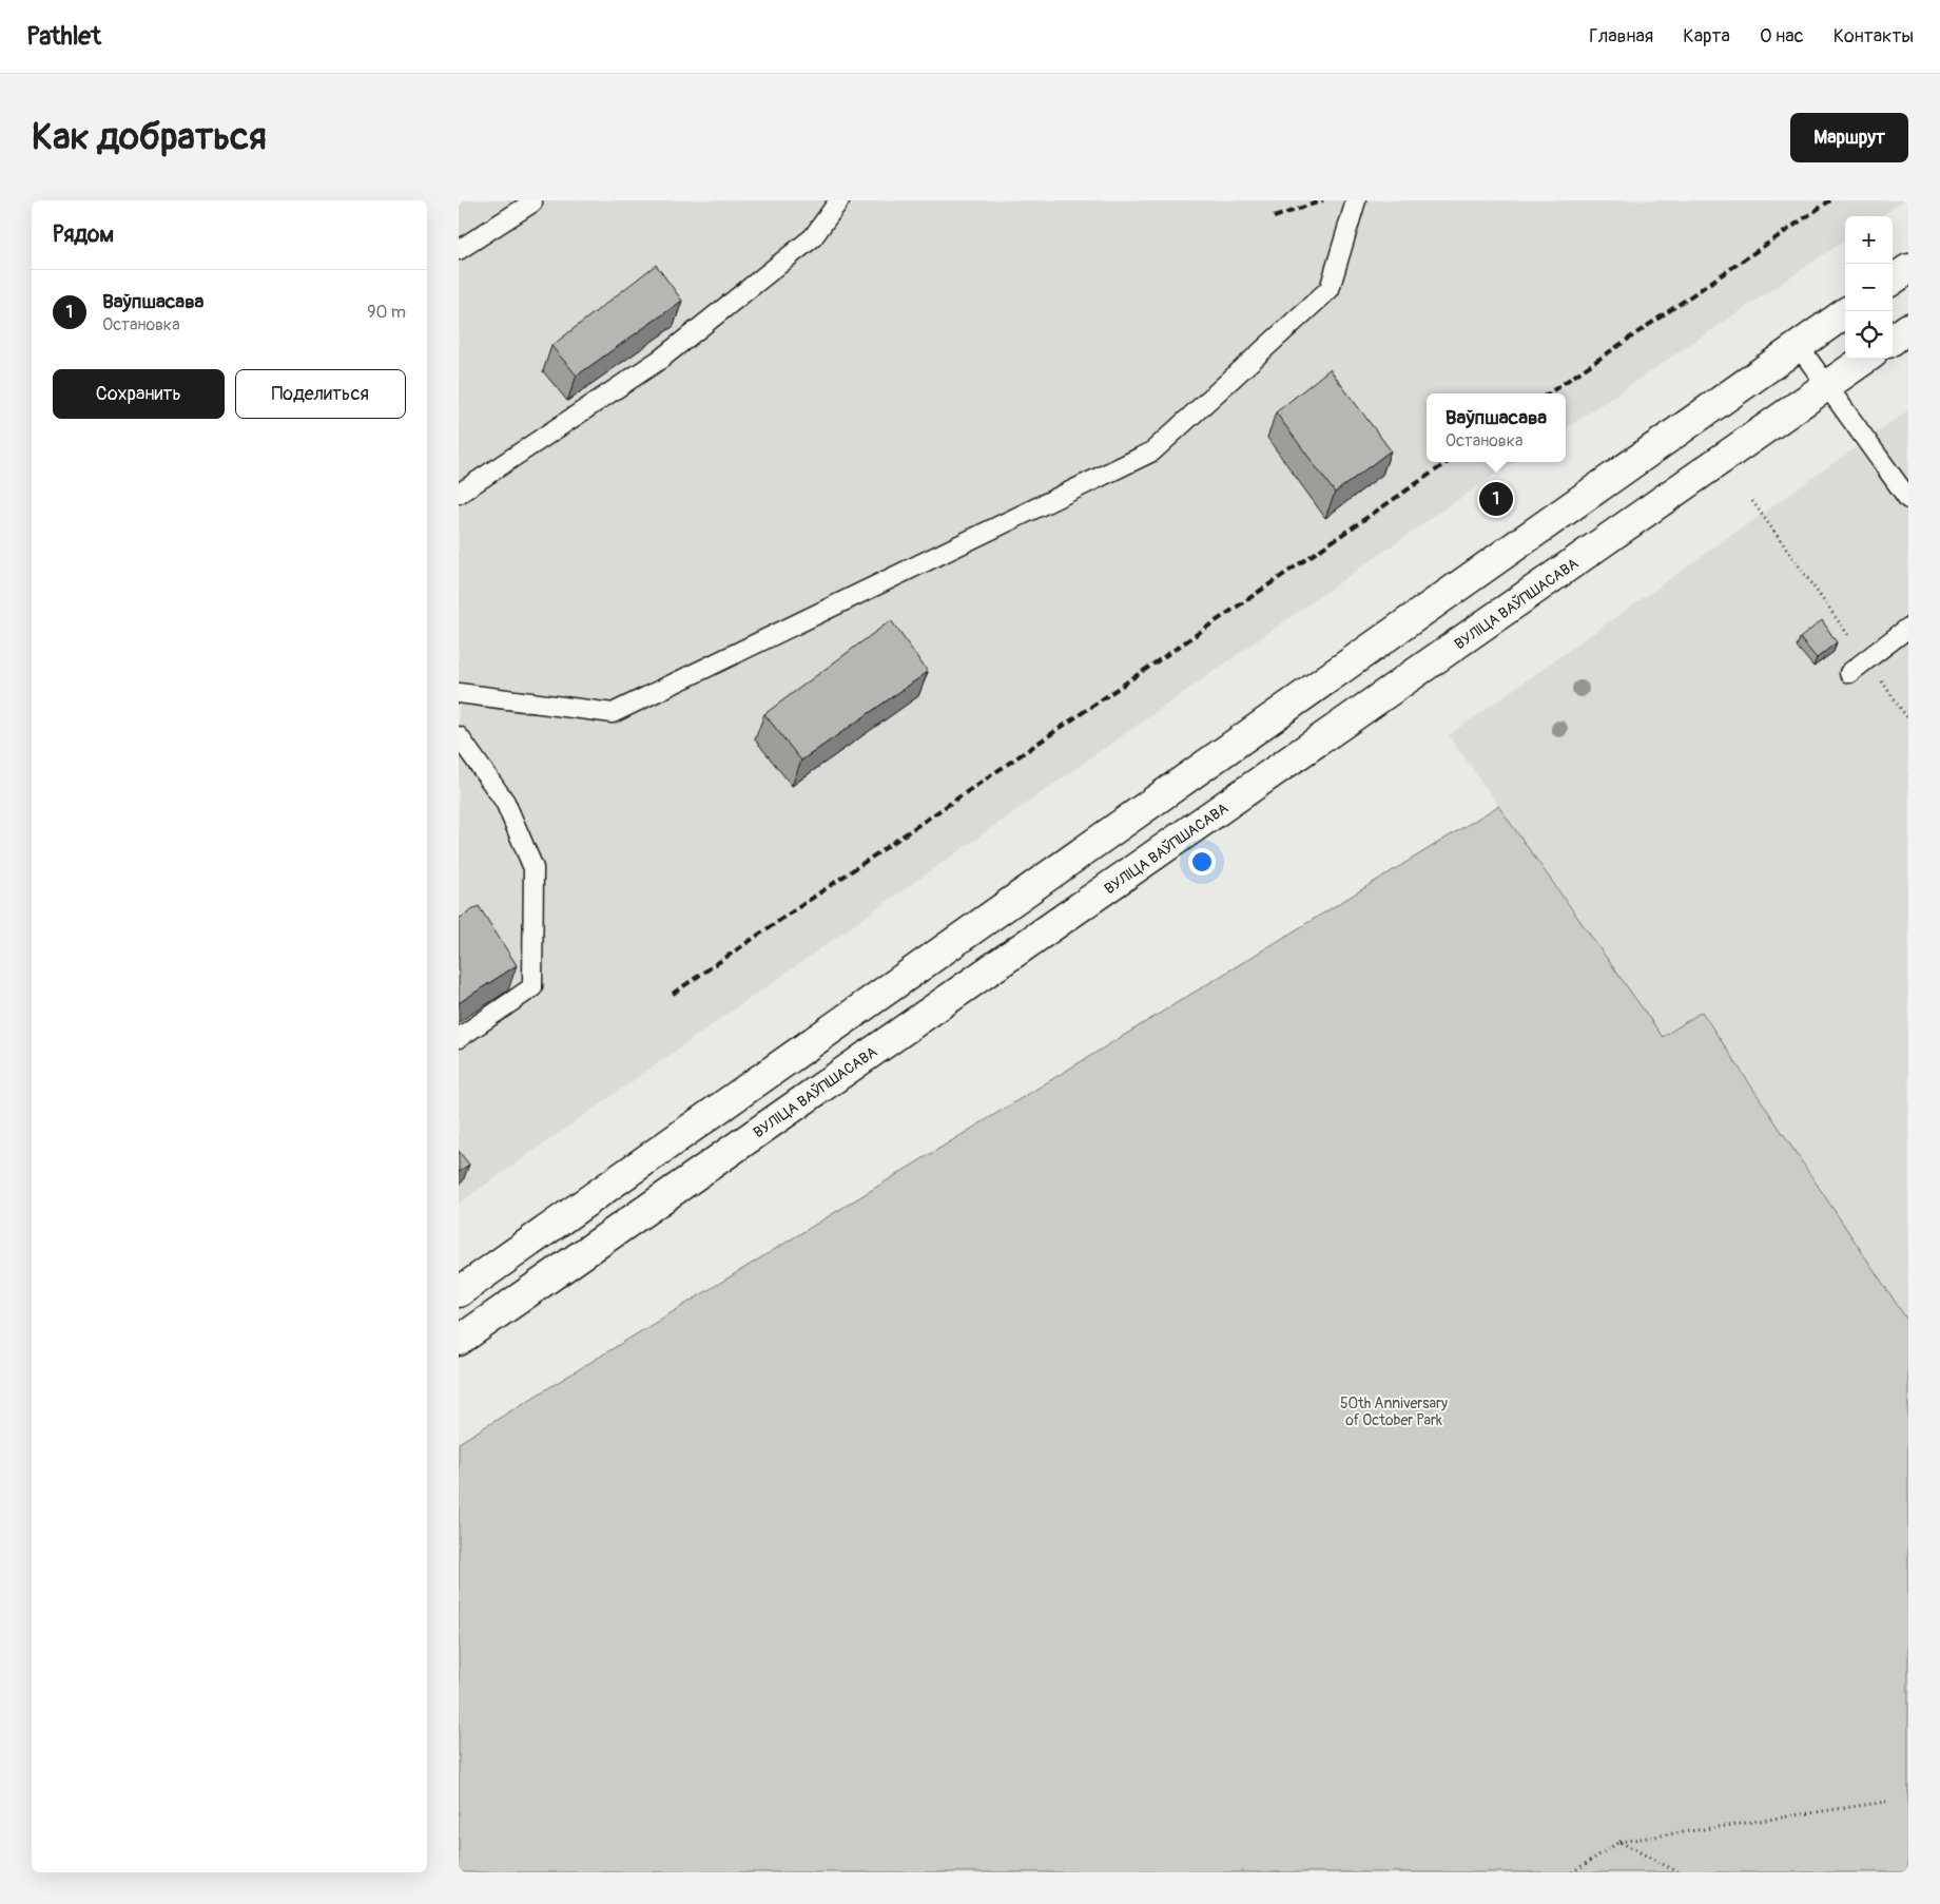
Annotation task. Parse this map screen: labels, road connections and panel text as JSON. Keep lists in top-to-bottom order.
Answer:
{
  "streets": {
    "main road": ["ВУЛІЦА ВАЎПШАСАВА"]
  },
  "parks": ["50th Anniversary of October Park"],
  "page": {
    "header": "Pathlet",
    "nav": [
      "Главная",
      "Карта",
      "О нас",
      "Контакты"
    ],
    "buttons": [
      "Маршрут",
      ["Сохранить", "Поделиться"]
    ],
    "title": "Как добраться",
    "heading": "Рядом",
    "map_buttons": ["+", "−"],
    "list": [
      {
        "mark": "1",
        "name": "Ваўпшасава",
        "note": "Остановка",
        "value": "90 m"
      }
    ],
    "popup": ["Ваўпшасава", "Остановка"],
    "pins": "1"
  }
}
